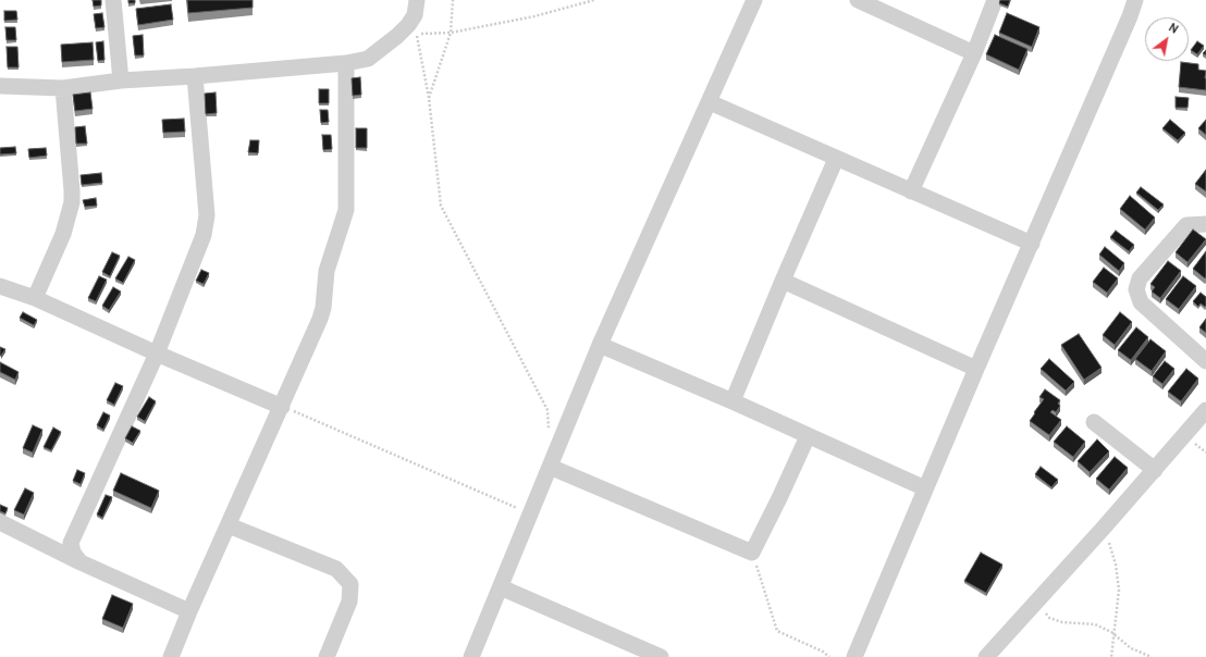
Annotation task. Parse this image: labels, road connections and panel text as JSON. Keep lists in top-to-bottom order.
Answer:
{
  "north": "top right"
}
